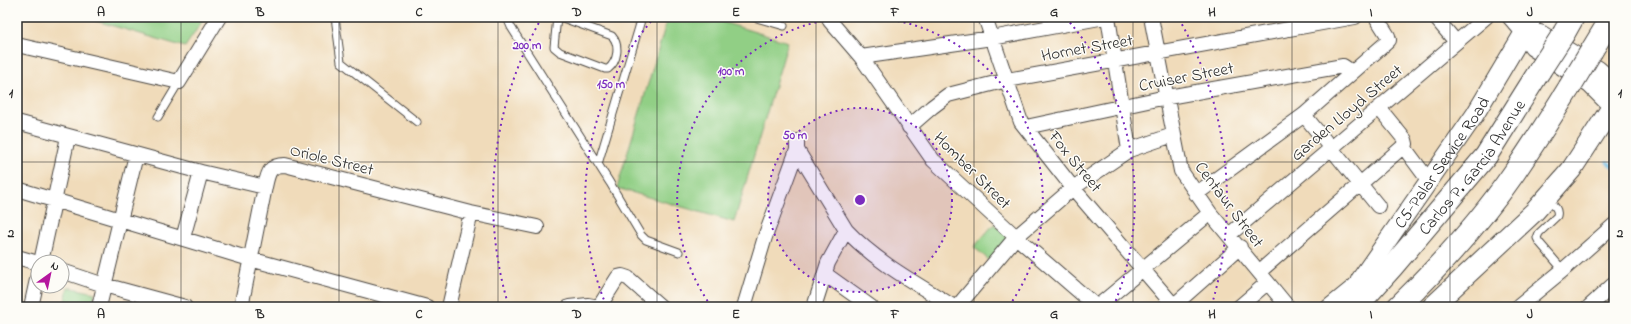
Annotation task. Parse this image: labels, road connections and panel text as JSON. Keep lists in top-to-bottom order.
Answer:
{
  "streets": {
    "main road": ["Carlos P. Garcia Avenue"],
    "street": [
      "Hornet Street",
      "Cruiser Street",
      "Garden Lloyd Street",
      "Oriole Street",
      "Fox Street",
      "C5-Palar Service Road",
      "Homber Street",
      "Centaur Street"
    ]
  },
  "crossings": [
    ["Hornet Street", "Fox Street"],
    ["Hornet Street", "Homber Street"],
    ["Hornet Street", "Centaur Street"],
    ["Cruiser Street", "Fox Street"],
    ["Cruiser Street", "Centaur Street"],
    ["Garden Lloyd Street", "Centaur Street"]
  ],
  "north": "top right",
  "grid": {
    "columns": [
      "A",
      "B",
      "C",
      "D",
      "E",
      "F",
      "G",
      "H",
      "I",
      "J"
    ],
    "rows": ["1", "2"]
  },
  "rings": [
    "200 m",
    "100 m",
    "150 m",
    "50 m"
  ]
}
